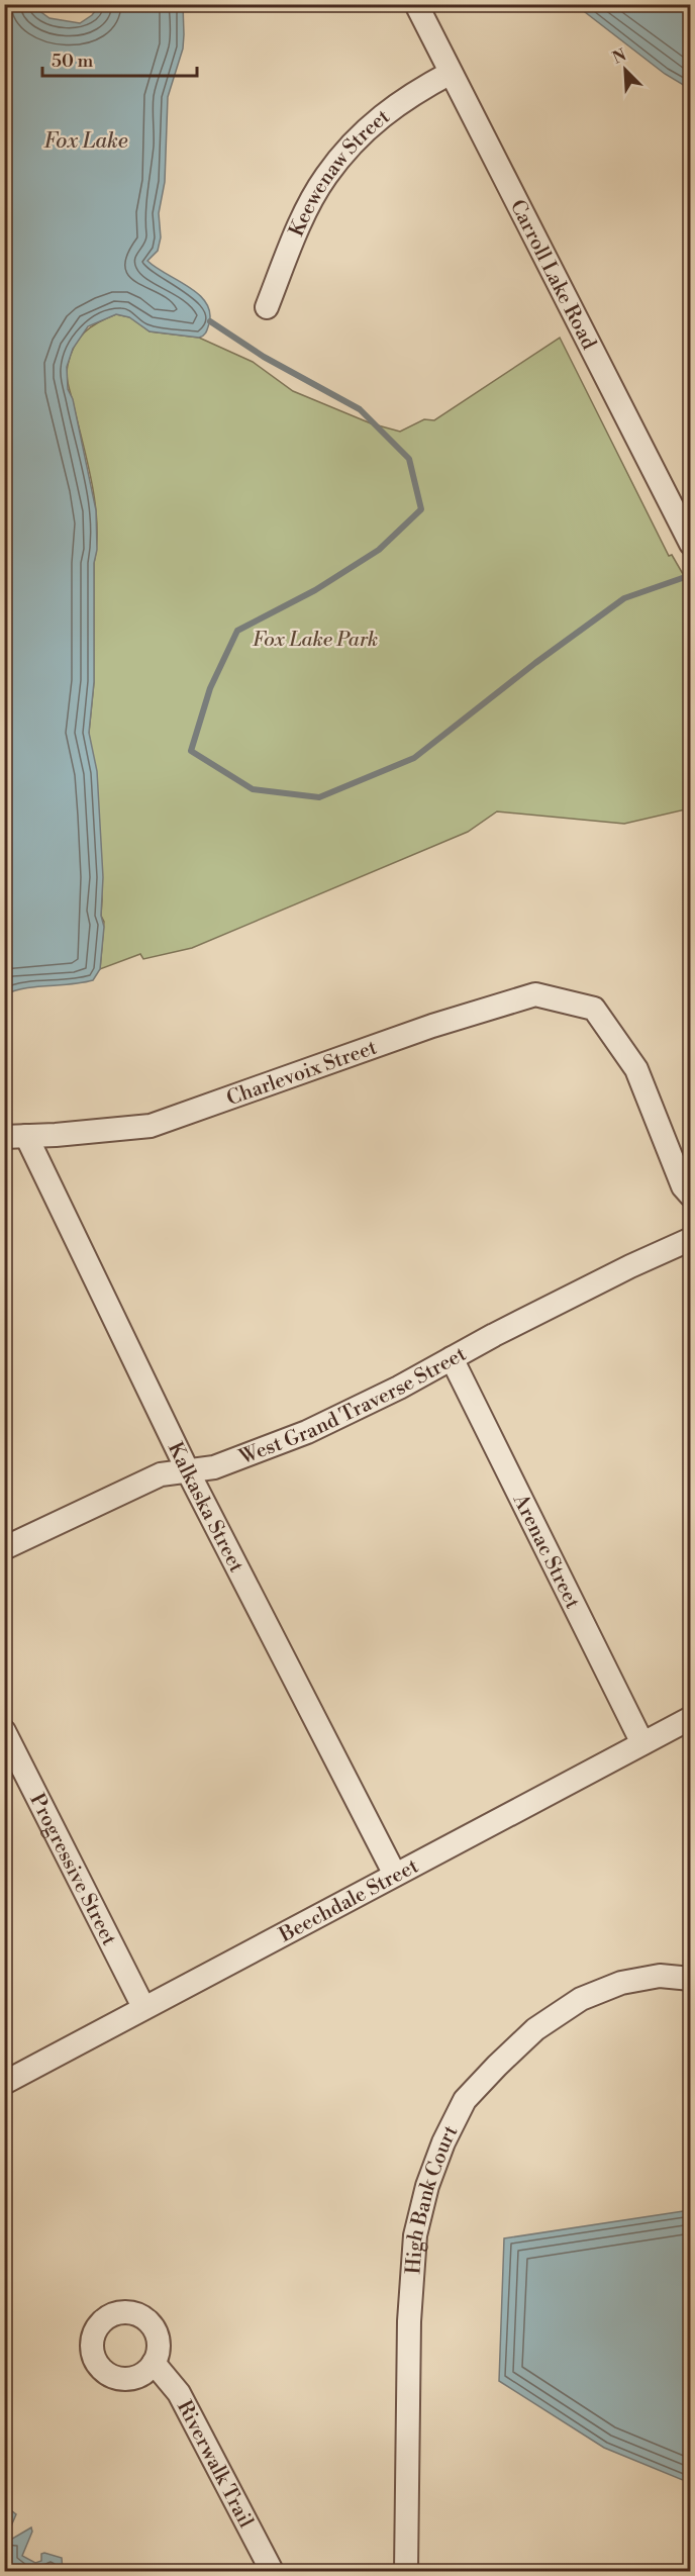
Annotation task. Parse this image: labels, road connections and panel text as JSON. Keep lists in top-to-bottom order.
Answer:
{
  "streets": {
    "street": [
      "Keewenaw Street",
      "Carroll Lake Road",
      "Charlevoix Street",
      "West Grand Traverse Street",
      "Kalkaska Street",
      "Arenac Street",
      "Progressive Street",
      "Beechdale Street",
      "High Bank Court",
      "Riverwalk Trail"
    ]
  },
  "crossings": [
    ["Keewenaw Street", "Carroll Lake Road"],
    ["Charlevoix Street", "Kalkaska Street"],
    ["West Grand Traverse Street", "Kalkaska Street"],
    ["West Grand Traverse Street", "Arenac Street"],
    ["Kalkaska Street", "Beechdale Street"],
    ["Arenac Street", "Beechdale Street"],
    ["Progressive Street", "Beechdale Street"]
  ],
  "water": ["Fox Lake"],
  "parks": ["Fox Lake Park"],
  "scale_bar": "50 m",
  "north": "top left"
}
